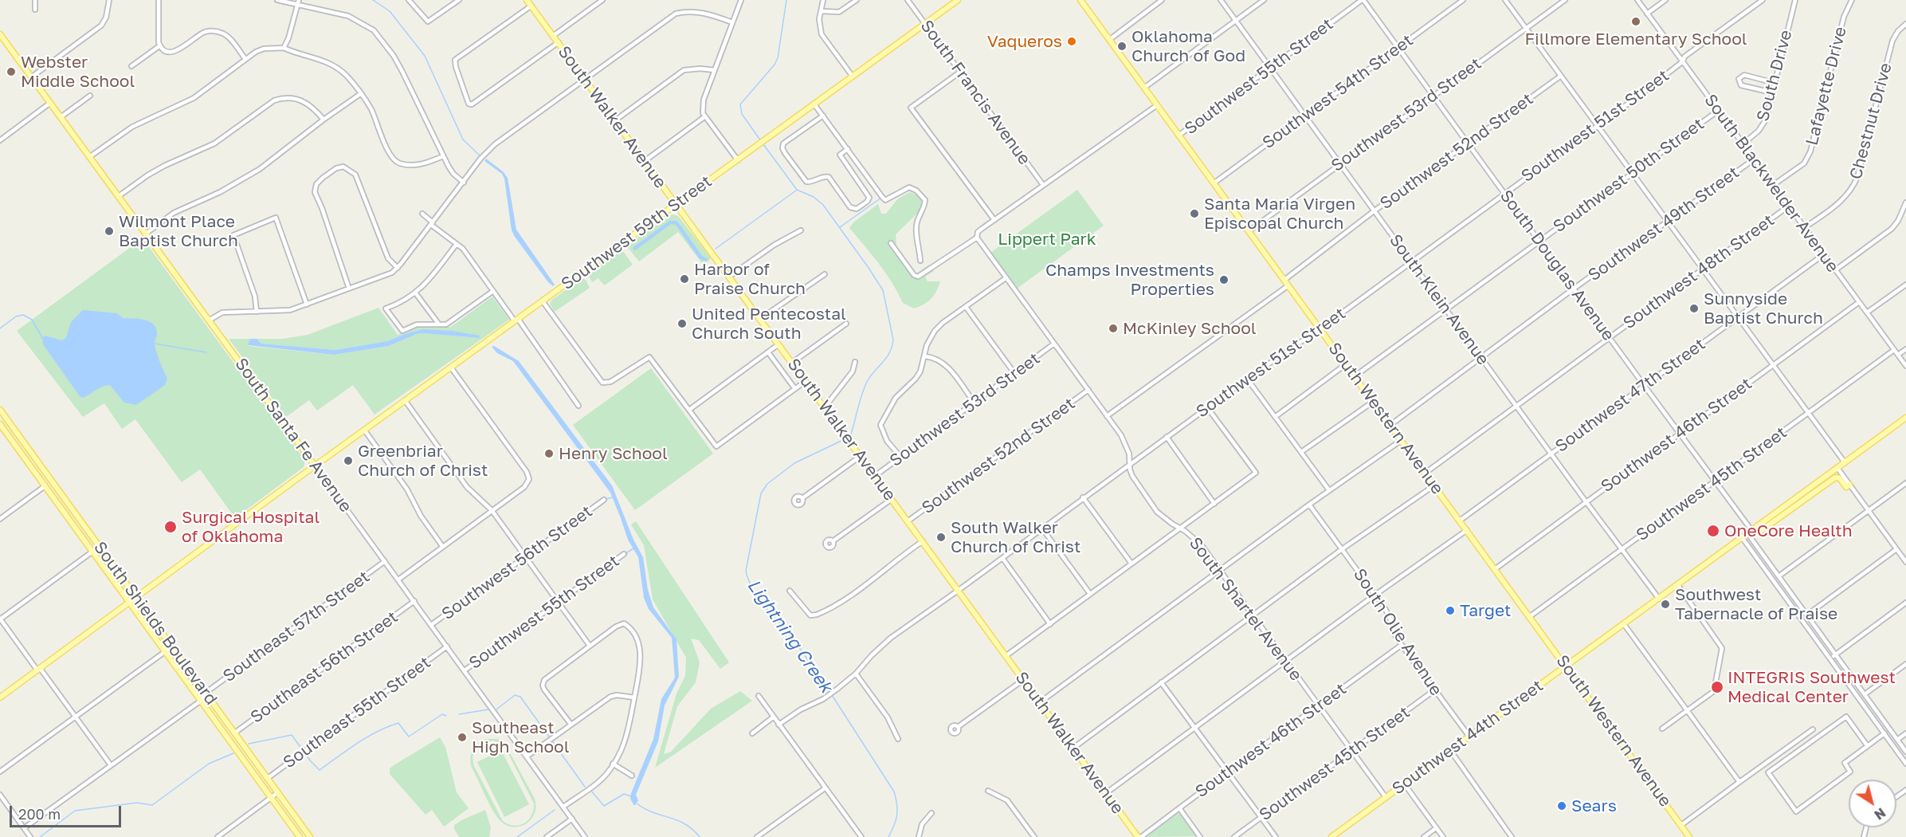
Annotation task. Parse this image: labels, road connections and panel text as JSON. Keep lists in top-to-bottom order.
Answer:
{
  "streets": {
    "main road": [
      "South Walker Avenue",
      "Southwest 59th Street",
      "South Western Avenue",
      "South Santa Fe Avenue",
      "South Shields Boulevard",
      "Southwest 44th Street"
    ],
    "street": [
      "South Drive",
      "Southwest 55th Street",
      "Lafayette Drive",
      "Southwest 54th Street",
      "South Francis Avenue",
      "Southwest 53rd Street",
      "Chestnut Drive",
      "Southwest 51st Street",
      "Southwest 52nd Street",
      "Southwest 50th Street",
      "South Blackwelder Avenue",
      "Southwest 49th Street",
      "South Douglas Avenue",
      "Southwest 48th Street",
      "South Klein Avenue",
      "Southwest 47th Street",
      "Southwest 46th Street",
      "Southwest 45th Street",
      "Southwest 56th Street",
      "South Shartel Avenue",
      "Southeast 57th Street",
      "South Olie Avenue",
      "Southeast 56th Street",
      "Southeast 55th Street"
    ]
  },
  "crossings": [
    ["South Drive", "South Blackwelder Avenue"],
    ["Southwest 55th Street", "South Douglas Avenue"],
    ["Southwest 55th Street", "South Klein Avenue"],
    ["Southwest 55th Street", "South Western Avenue"],
    ["Southwest 55th Street", "South Santa Fe Avenue"],
    ["Lafayette Drive", "South Blackwelder Avenue"],
    ["Southwest 54th Street", "South Douglas Avenue"],
    ["Southwest 54th Street", "South Klein Avenue"],
    ["Southwest 54th Street", "South Western Avenue"],
    ["South Francis Avenue", "Southwest 59th Street"],
    ["Southwest 53rd Street", "South Walker Avenue"],
    ["Southwest 53rd Street", "South Douglas Avenue"],
    ["Southwest 53rd Street", "South Klein Avenue"],
    ["Southwest 53rd Street", "South Western Avenue"],
    ["Southwest 53rd Street", "South Shartel Avenue"],
    ["South Walker Avenue", "Southwest 51st Street"],
    ["South Walker Avenue", "Southwest 52nd Street"],
    ["South Walker Avenue", "Southwest 59th Street"],
    ["South Walker Avenue", "Southwest 46th Street"],
    ["Chestnut Drive", "South Blackwelder Avenue"],
    ["Southwest 51st Street", "South Blackwelder Avenue"],
    ["Southwest 51st Street", "South Douglas Avenue"],
    ["Southwest 51st Street", "South Klein Avenue"],
    ["Southwest 51st Street", "South Western Avenue"],
    ["Southwest 51st Street", "South Shartel Avenue"],
    ["Southwest 52nd Street", "South Douglas Avenue"],
    ["Southwest 52nd Street", "South Klein Avenue"],
    ["Southwest 52nd Street", "South Western Avenue"],
    ["Southwest 52nd Street", "South Shartel Avenue"],
    ["Southwest 50th Street", "South Blackwelder Avenue"],
    ["Southwest 50th Street", "South Douglas Avenue"],
    ["Southwest 50th Street", "South Klein Avenue"],
    ["Southwest 50th Street", "South Western Avenue"],
    ["South Blackwelder Avenue", "Southwest 49th Street"],
    ["South Blackwelder Avenue", "Southwest 48th Street"],
    ["South Blackwelder Avenue", "Southwest 47th Street"],
    ["South Blackwelder Avenue", "Southwest 46th Street"],
    ["South Blackwelder Avenue", "Southwest 45th Street"],
    ["Southwest 49th Street", "South Douglas Avenue"],
    ["Southwest 49th Street", "South Klein Avenue"],
    ["Southwest 49th Street", "South Western Avenue"],
    ["Southwest 59th Street", "South Santa Fe Avenue"],
    ["Southwest 59th Street", "South Shields Boulevard"],
    ["South Douglas Avenue", "Southwest 48th Street"],
    ["South Douglas Avenue", "Southwest 47th Street"],
    ["South Douglas Avenue", "Southwest 46th Street"],
    ["South Douglas Avenue", "Southwest 45th Street"],
    ["South Douglas Avenue", "Southwest 44th Street"],
    ["Southwest 48th Street", "South Klein Avenue"],
    ["Southwest 48th Street", "South Western Avenue"],
    ["South Klein Avenue", "Southwest 47th Street"],
    ["South Klein Avenue", "Southwest 46th Street"],
    ["South Klein Avenue", "Southwest 45th Street"],
    ["South Klein Avenue", "Southwest 44th Street"],
    ["Southwest 47th Street", "South Western Avenue"],
    ["South Western Avenue", "Southwest 46th Street"],
    ["South Western Avenue", "Southwest 45th Street"],
    ["South Western Avenue", "Southwest 44th Street"],
    ["South Santa Fe Avenue", "Southwest 56th Street"],
    ["South Santa Fe Avenue", "Southeast 57th Street"],
    ["South Santa Fe Avenue", "Southeast 56th Street"],
    ["South Santa Fe Avenue", "Southeast 55th Street"],
    ["Southwest 46th Street", "South Shartel Avenue"],
    ["Southwest 46th Street", "South Olie Avenue"],
    ["Southwest 45th Street", "South Shartel Avenue"],
    ["Southwest 45th Street", "South Olie Avenue"],
    ["South Shartel Avenue", "Southwest 44th Street"],
    ["South Shields Boulevard", "Southeast 57th Street"],
    ["South Shields Boulevard", "Southeast 56th Street"],
    ["South Shields Boulevard", "Southeast 55th Street"],
    ["South Olie Avenue", "Southwest 44th Street"]
  ],
  "water": ["Lightning Creek"],
  "parks": ["Lippert Park"],
  "places": [
    "Fillmore Elementary School",
    "Vaqueros",
    "Oklahoma Church of God",
    "Webster Middle School",
    "Santa Maria Virgen Episcopal Church",
    "Wilmont Place Baptist Church",
    "Harbor of Praise Church",
    "Champs Investments Properties",
    "Sunnyside Baptist Church",
    "United Pentecostal Church South",
    "McKinley School",
    "Henry School",
    "Greenbriar Church of Christ",
    "Surgical Hospital of Oklahoma",
    "OneCore Health",
    "South Walker Church of Christ",
    "Southwest Tabernacle of Praise",
    "Target",
    "INTEGRIS Southwest Medical Center",
    "Southeast High School",
    "Sears"
  ],
  "scale_bar": "200 m",
  "north": "bottom right"
}
